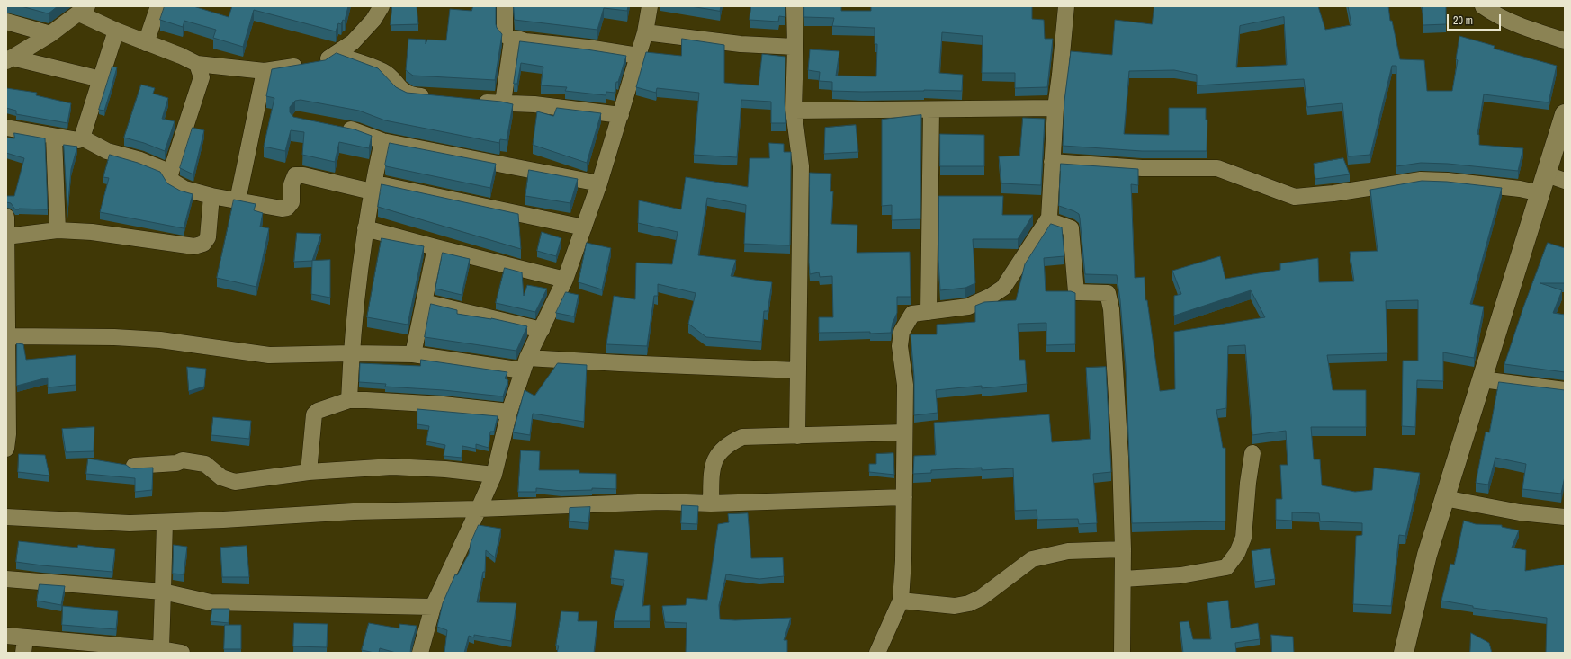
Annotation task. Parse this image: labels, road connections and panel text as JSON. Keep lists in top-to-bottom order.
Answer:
{
  "scale_bar": "20 m"
}
